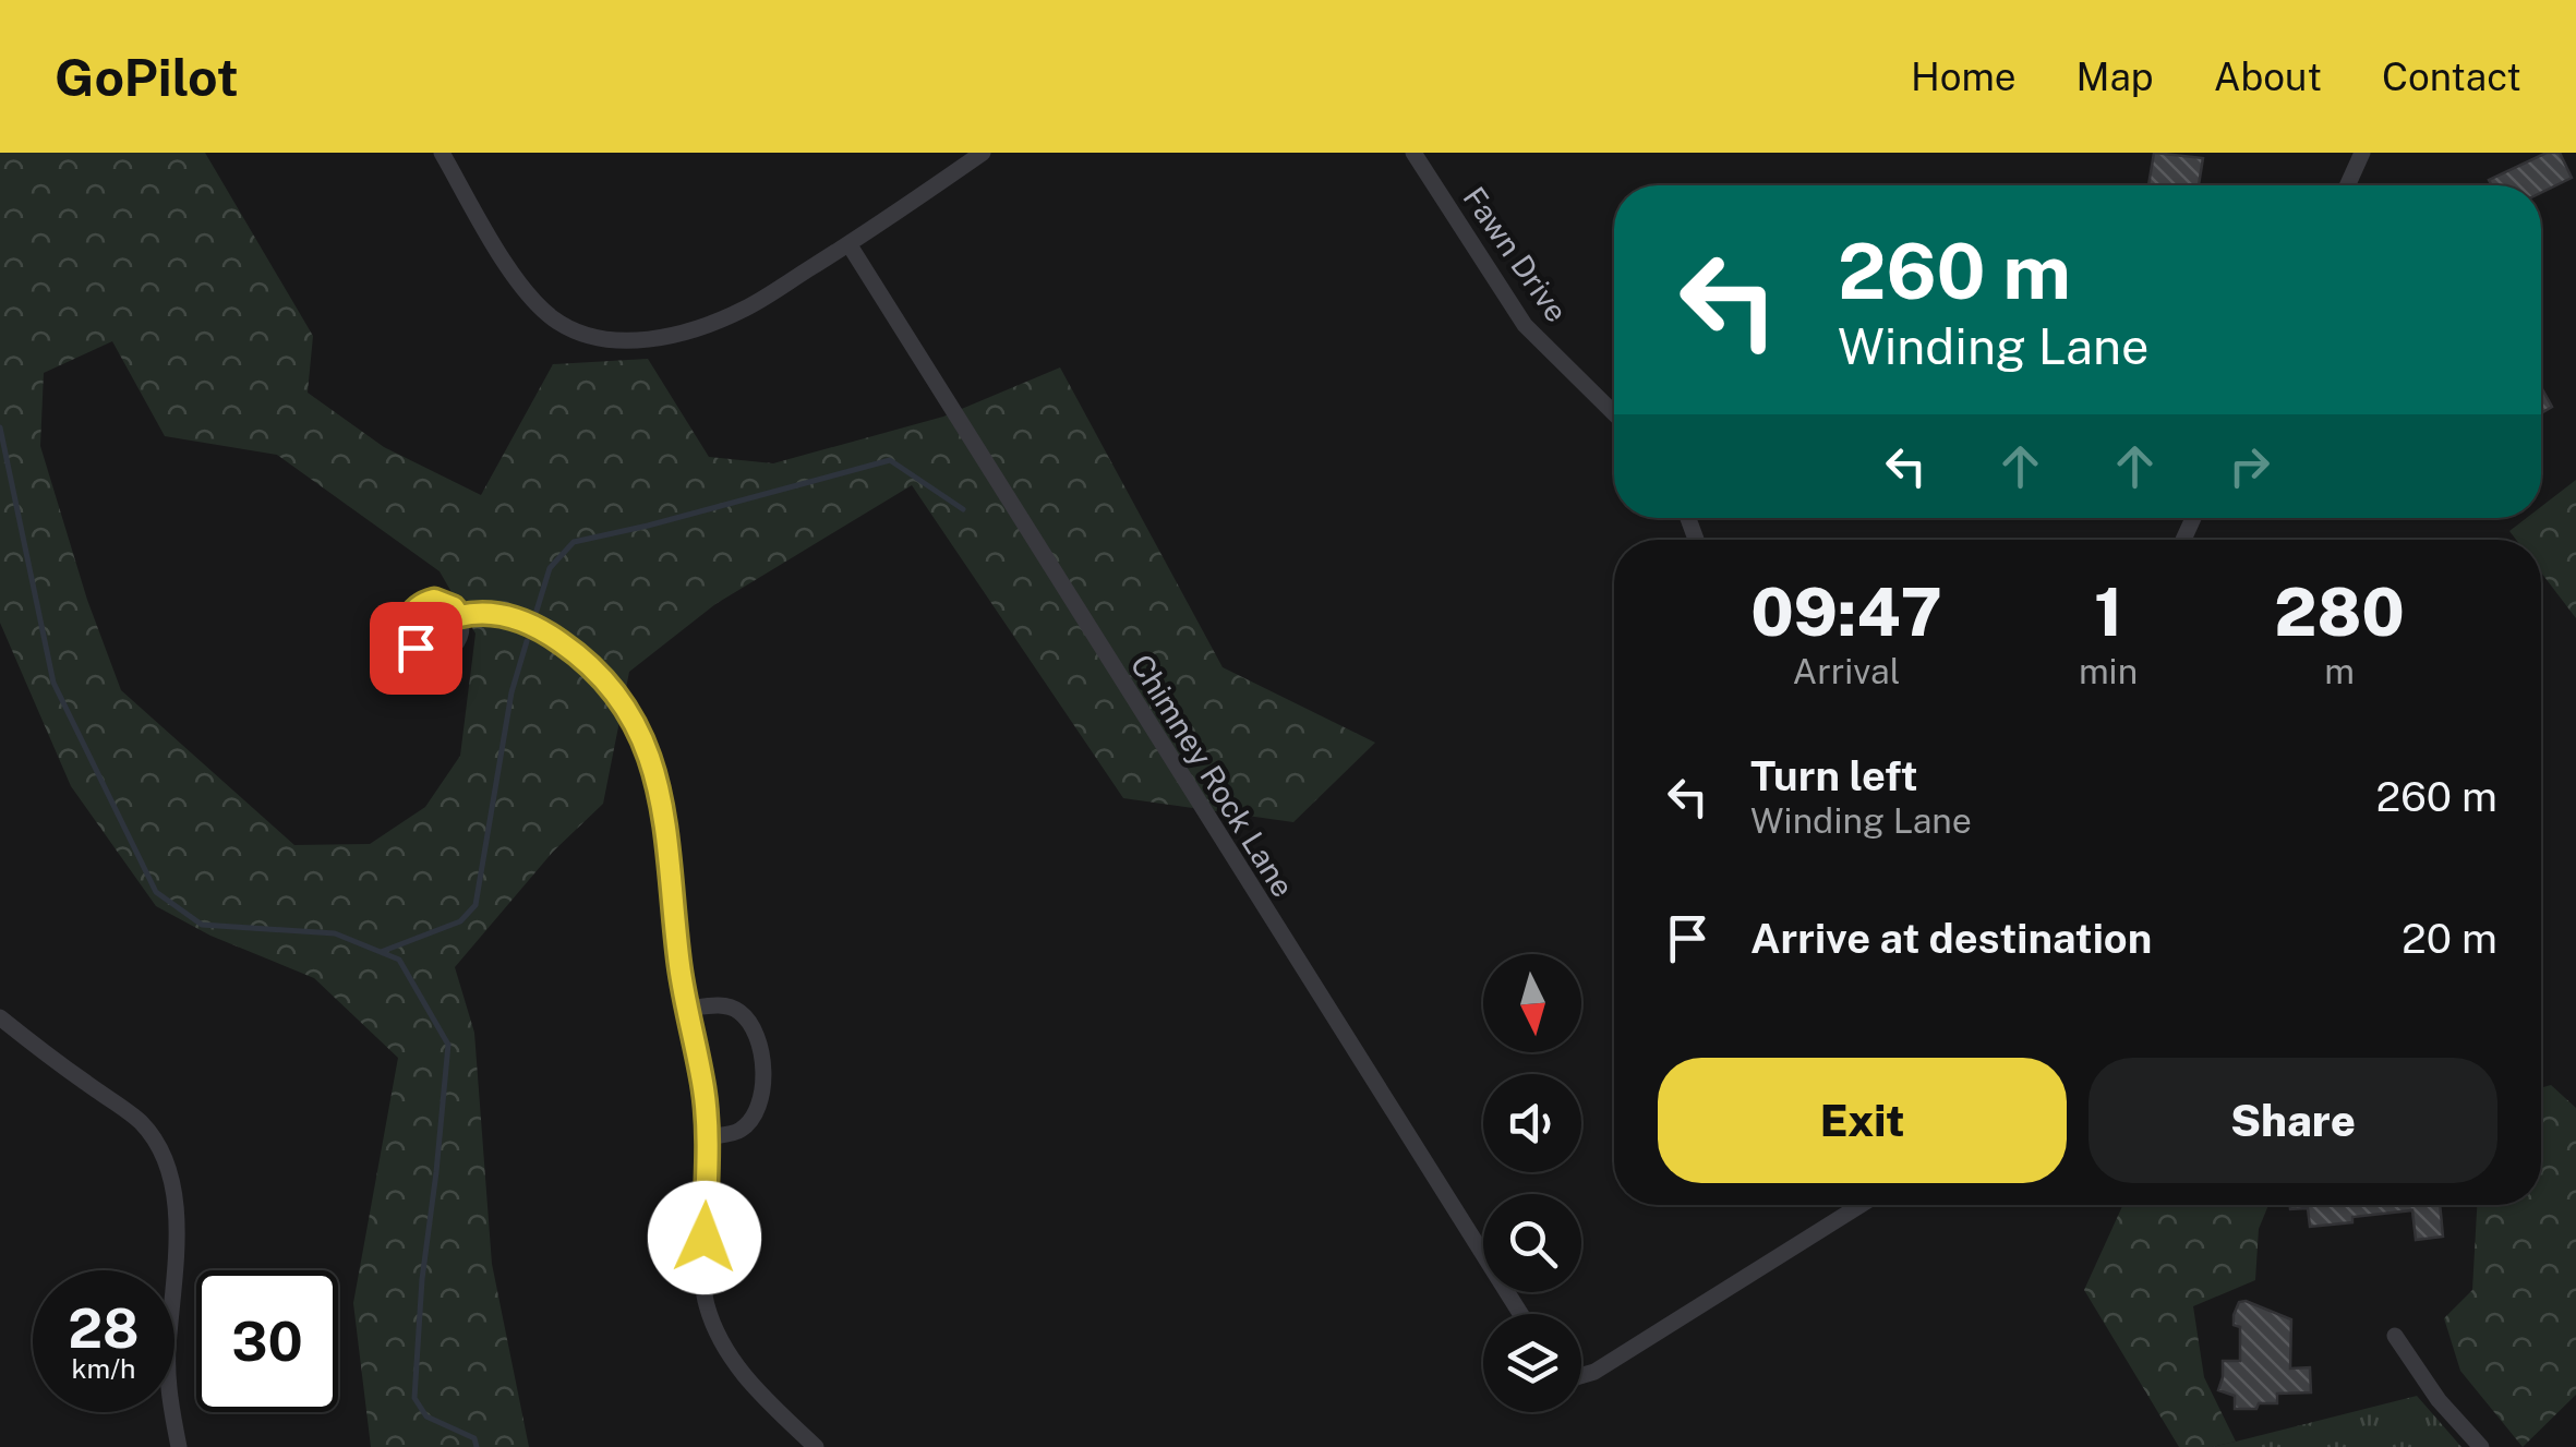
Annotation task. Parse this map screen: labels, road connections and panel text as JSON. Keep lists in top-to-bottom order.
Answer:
{
  "streets": {
    "street": ["Fawn Drive", "Chimney Rock Lane"]
  },
  "north": "bottom",
  "page": {
    "header": "GoPilot",
    "nav": [
      "Home",
      "Map",
      "About",
      "Contact"
    ],
    "turn": ["260 m", "Winding Lane"],
    "eta": [
      "09:47",
      "Arrival",
      "1",
      "min",
      "280",
      "m"
    ],
    "list": [
      {
        "name": "Turn left",
        "note": "Winding Lane",
        "value": "260 m"
      },
      {
        "name": "Arrive at destination",
        "value": "20 m"
      }
    ],
    "buttons": ["Exit", "Share"],
    "speed": "28 km/h",
    "limit": "30"
  }
}
